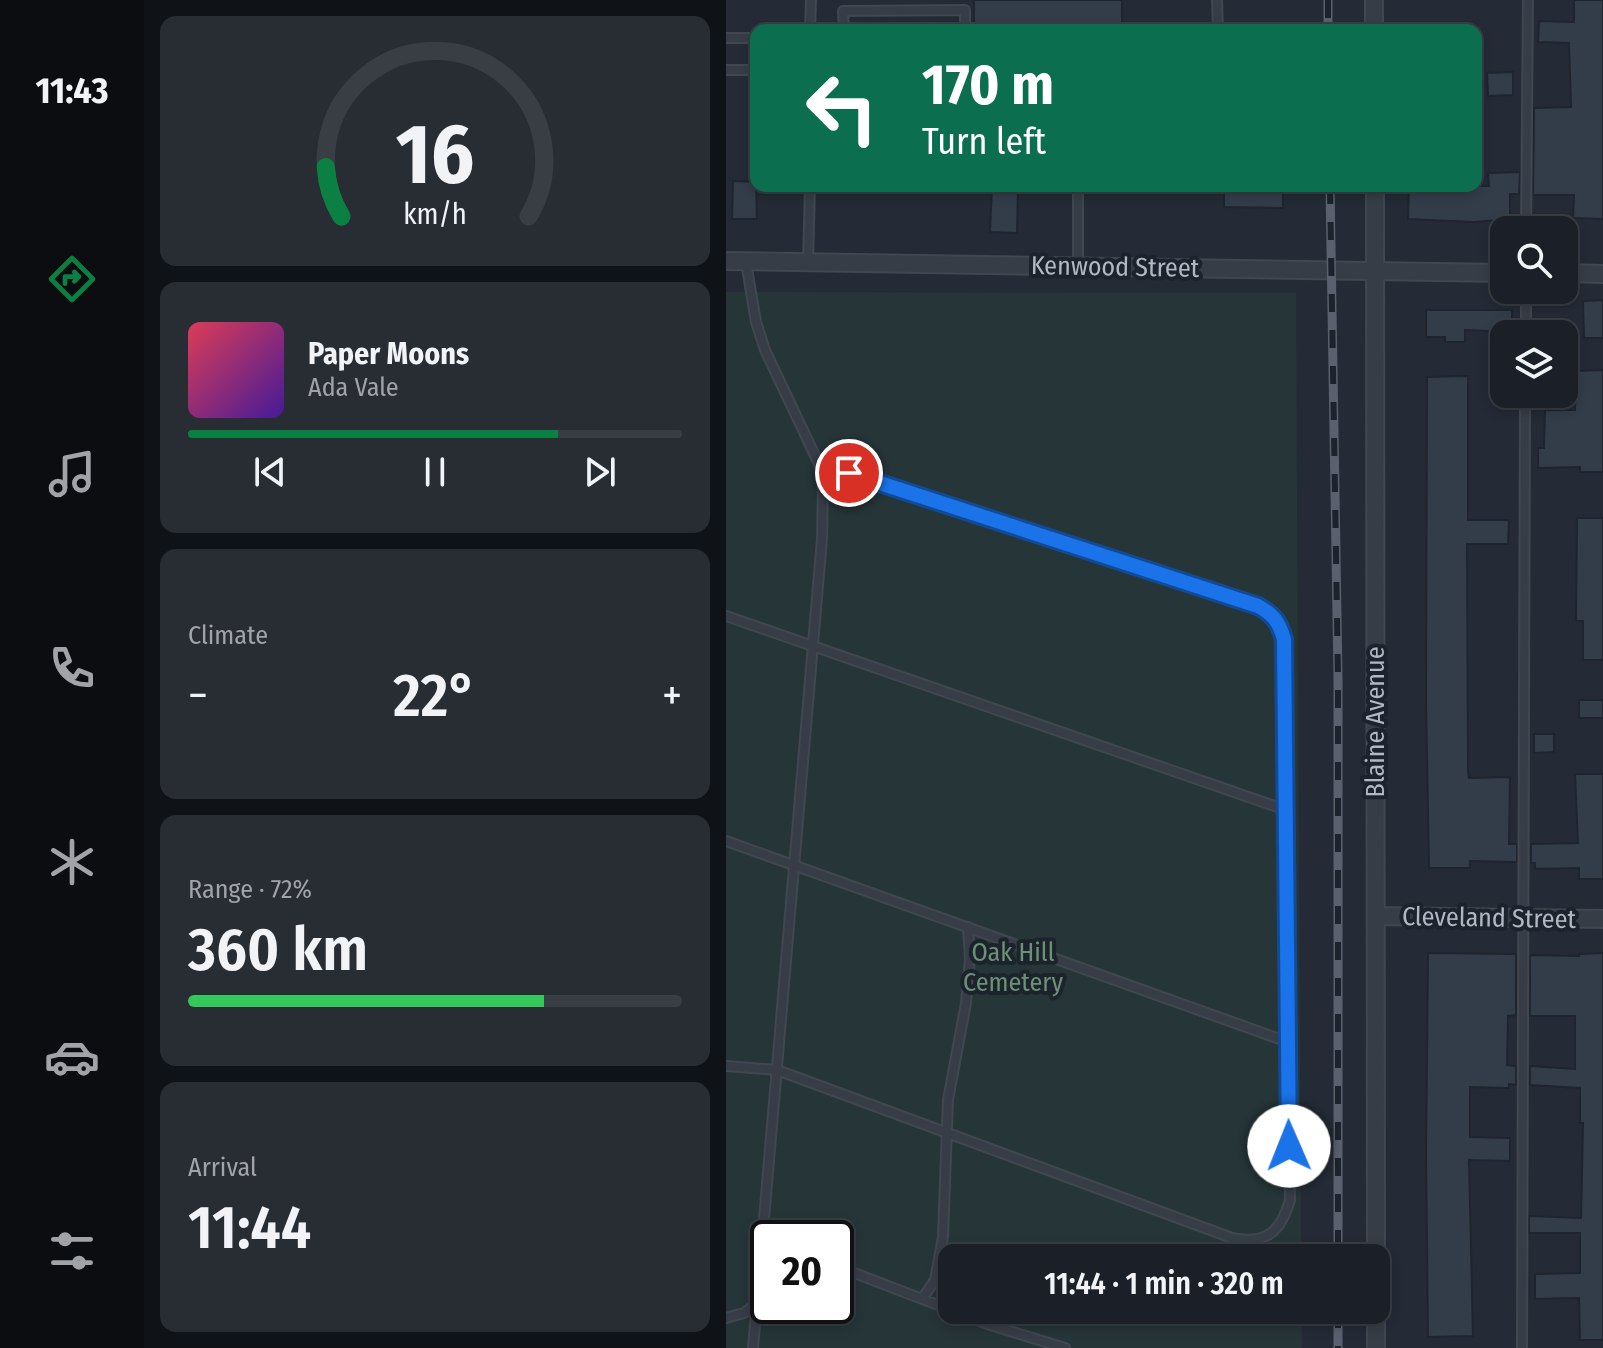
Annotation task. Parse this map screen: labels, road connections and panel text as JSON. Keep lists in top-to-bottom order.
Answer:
{
  "streets": {
    "street": ["Kenwood Street", "Blaine Avenue", "Cleveland Street"]
  },
  "crossings": [
    ["Kenwood Street", "Blaine Avenue"],
    ["Blaine Avenue", "Cleveland Street"]
  ],
  "parks": ["Oak Hill Cemetery"],
  "page": {
    "tabs": "11:43",
    "turn": ["170 m", "Turn left"],
    "song": ["Paper Moons", "Ada Vale"],
    "tile": [
      "Climate",
      ["Range · 72%", "360 km"],
      ["Arrival", "11:44"]
    ],
    "heat": ["−", "22°", "+"],
    "limit": "20",
    "trip": "11:44 · 1 min · 320 m",
    "gauge": ["16", "km/h"]
  }
}
